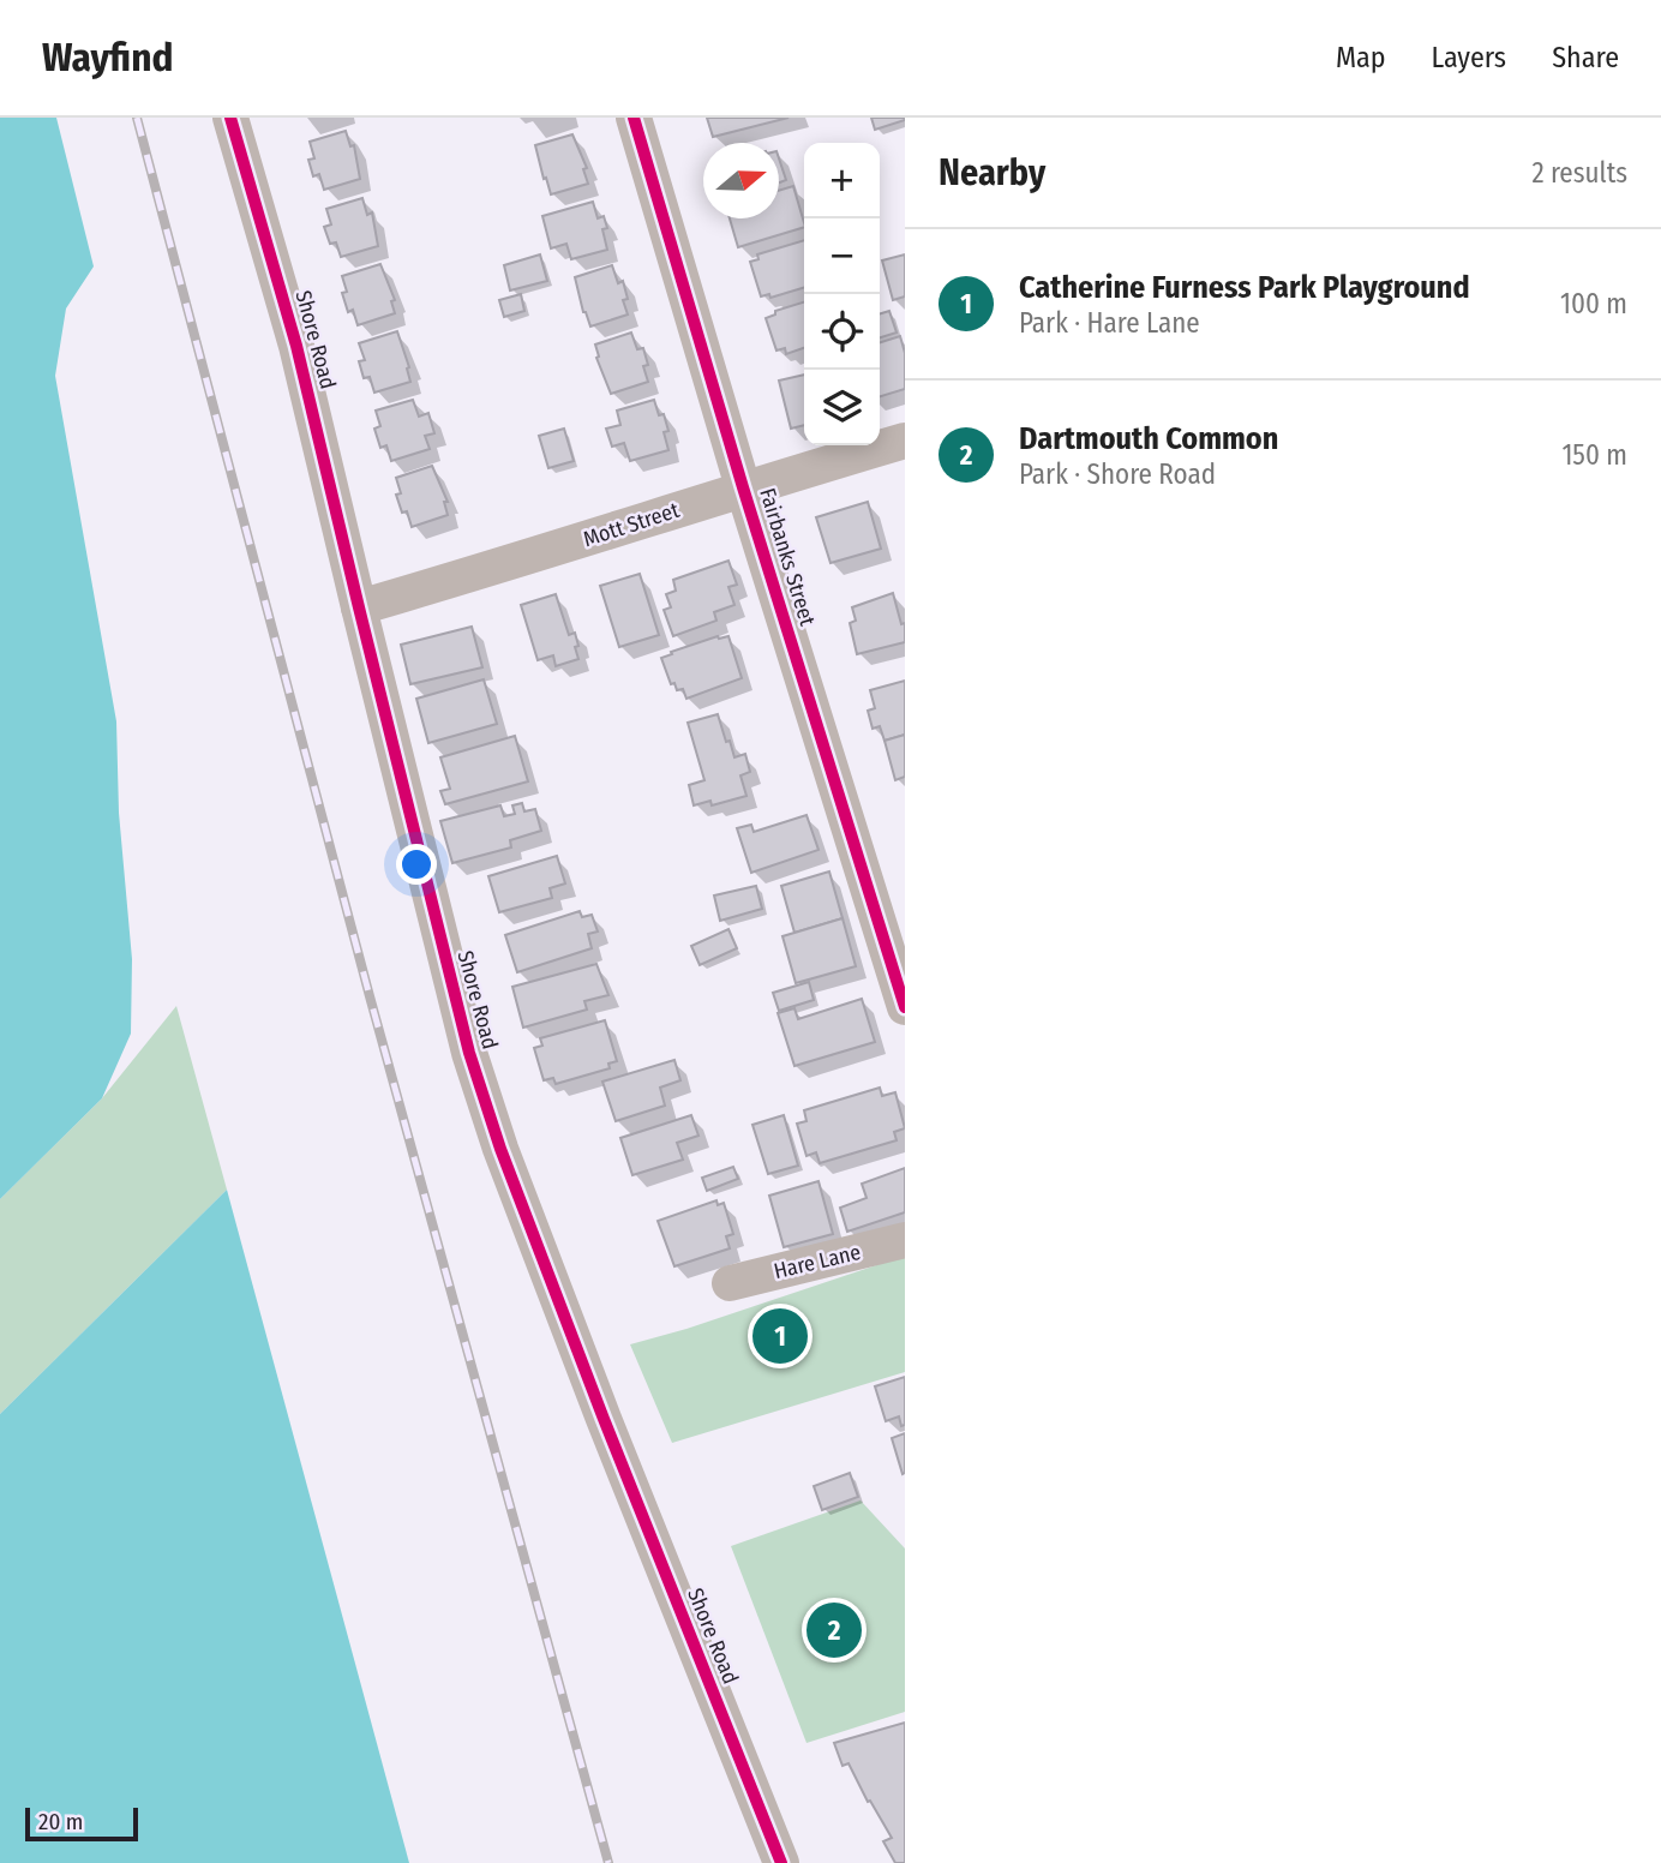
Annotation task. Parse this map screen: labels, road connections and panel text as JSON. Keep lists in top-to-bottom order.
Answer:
{
  "streets": {
    "street": [
      "Shore Road",
      "Mott Street",
      "Fairbanks Street",
      "Hare Lane"
    ]
  },
  "crossings": [
    ["Shore Road", "Mott Street"],
    ["Mott Street", "Fairbanks Street"]
  ],
  "scale_bar": "20 m",
  "north": "right",
  "page": {
    "header": "Wayfind",
    "nav": ["Map", "Layers", "Share"],
    "heading": ["Nearby", "2 results"],
    "map_buttons": ["+", "−"],
    "list": [
      {
        "mark": "1",
        "name": "Catherine Furness Park Playground",
        "note": "Park · Hare Lane",
        "value": "100 m"
      },
      {
        "mark": "2",
        "name": "Dartmouth Common",
        "note": "Park · Shore Road",
        "value": "150 m"
      }
    ],
    "pins": ["1", "2"],
    "scale": "20 m"
  }
}
